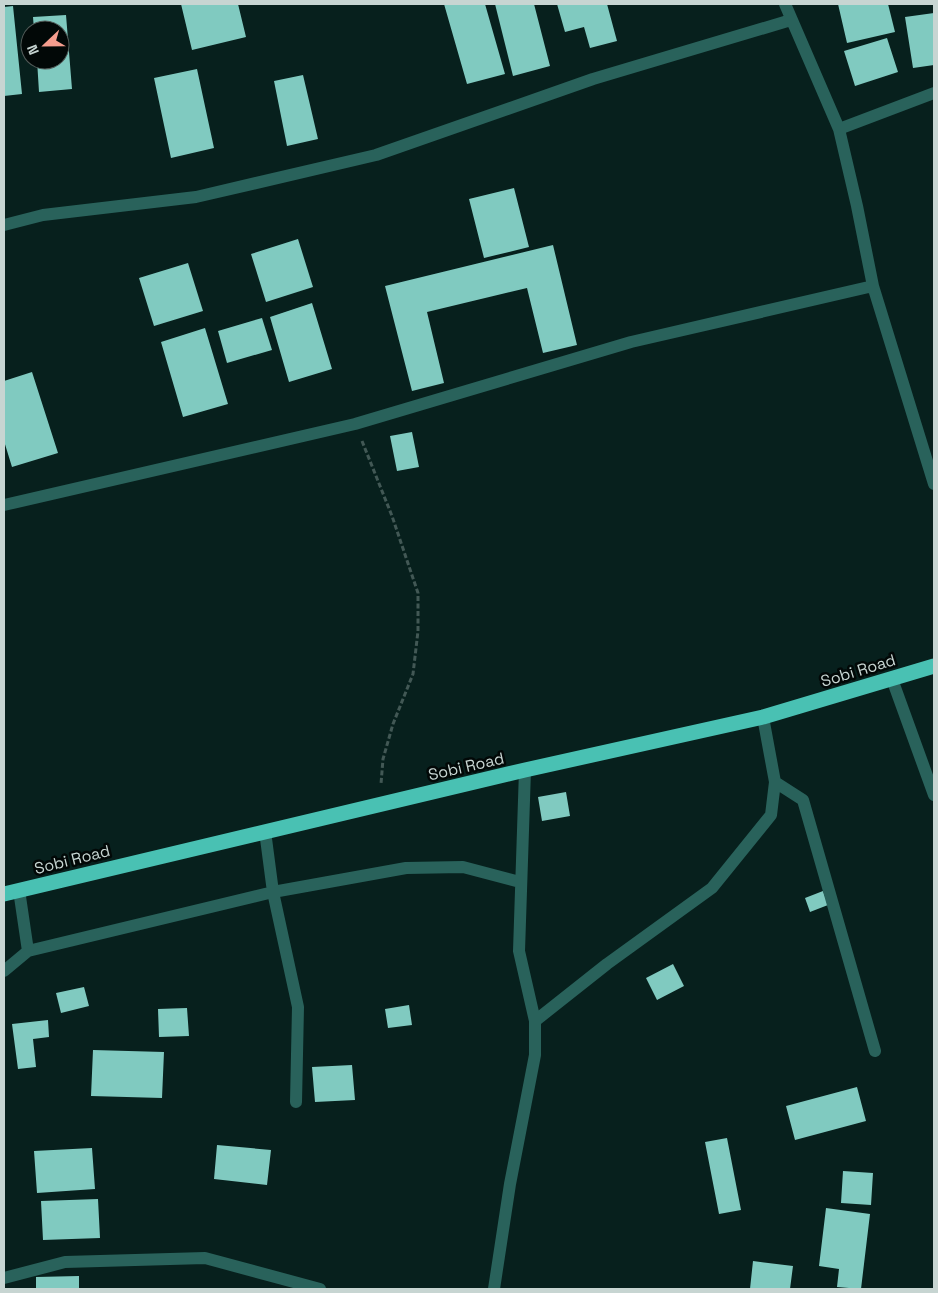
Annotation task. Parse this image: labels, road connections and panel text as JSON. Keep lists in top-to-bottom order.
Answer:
{
  "streets": {
    "highway": ["Sobi Road"]
  },
  "north": "left"
}
